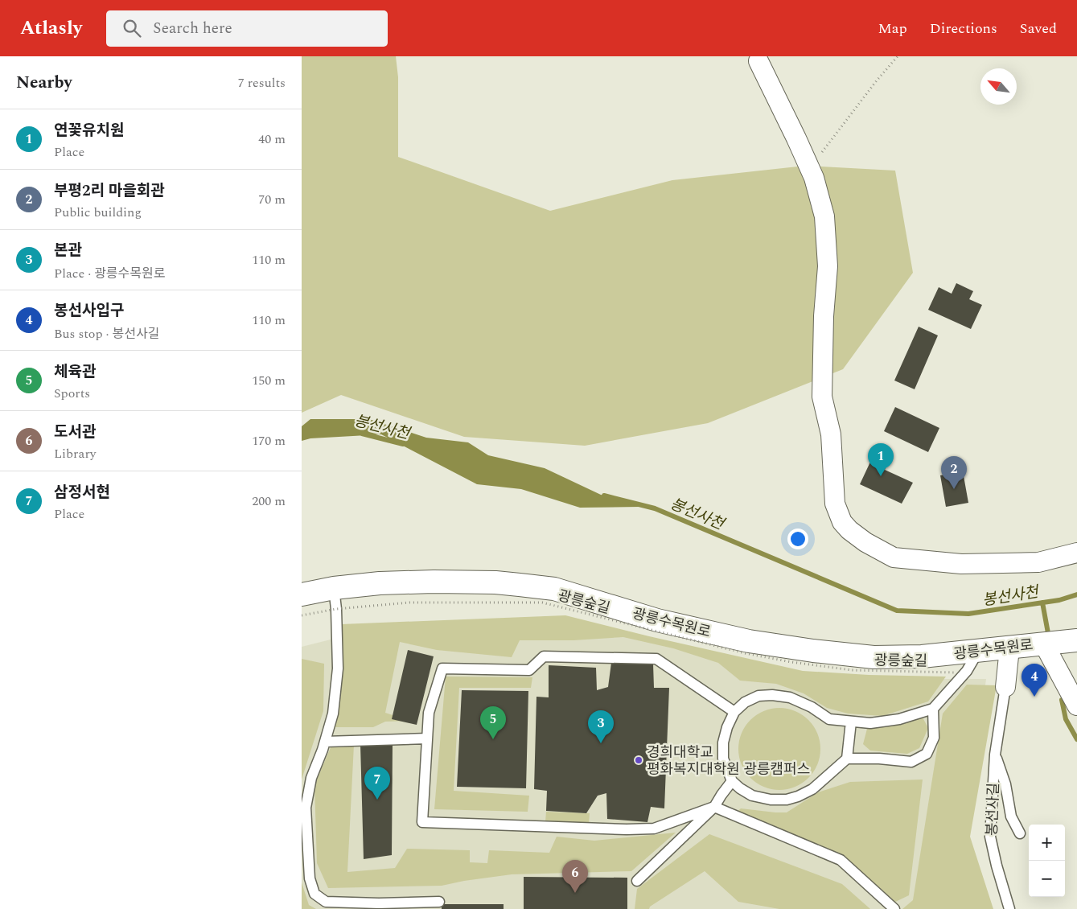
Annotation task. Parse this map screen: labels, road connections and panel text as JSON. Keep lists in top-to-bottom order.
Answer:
{
  "streets": {
    "street": ["광릉수목원로", "봉선사길"],
    "path": ["광릉숲길"]
  },
  "crossings": [
    ["광릉숲길", "광릉수목원로"],
    ["광릉수목원로", "봉선사길"]
  ],
  "water": ["봉선사천"],
  "places": ["경희대학교 평화복지대학원 광릉캠퍼스"],
  "north": "top left",
  "page": {
    "header": "Atlasly",
    "search": "Search here",
    "nav": ["Map", "Directions", "Saved"],
    "heading": ["Nearby", "7 results"],
    "list": [
      {
        "mark": "1",
        "name": "연꽃유치원",
        "note": "Place",
        "value": "40 m"
      },
      {
        "mark": "2",
        "name": "부평2리 마을회관",
        "note": "Public building",
        "value": "70 m"
      },
      {
        "mark": "3",
        "name": "본관",
        "note": "Place · 광릉수목원로",
        "value": "110 m"
      },
      {
        "mark": "4",
        "name": "봉선사입구",
        "note": "Bus stop · 봉선사길",
        "value": "110 m"
      },
      {
        "mark": "5",
        "name": "체육관",
        "note": "Sports",
        "value": "150 m"
      },
      {
        "mark": "6",
        "name": "도서관",
        "note": "Library",
        "value": "170 m"
      },
      {
        "mark": "7",
        "name": "삼정서현",
        "note": "Place",
        "value": "200 m"
      }
    ],
    "pins": [
      "1",
      "2",
      "4",
      "5",
      "3",
      "7",
      "6"
    ],
    "map_buttons": ["+", "−"]
  }
}
